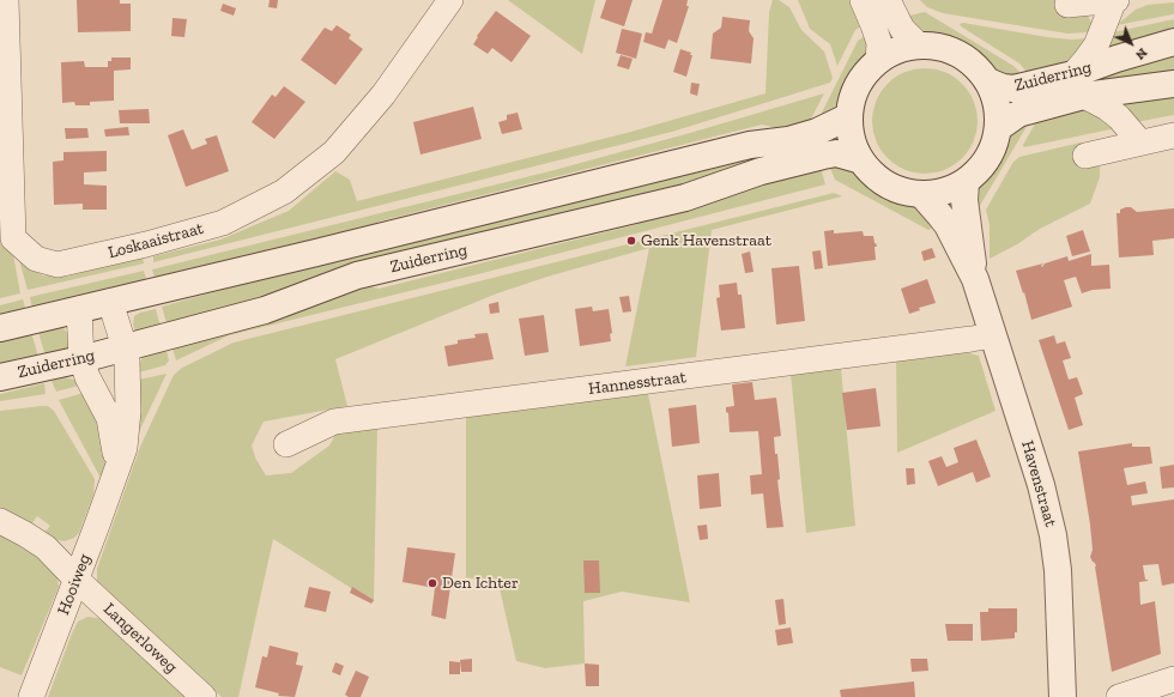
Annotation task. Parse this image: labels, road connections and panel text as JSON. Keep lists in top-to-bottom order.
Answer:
{
  "streets": {
    "main road": ["Zuiderring", "Havenstraat"],
    "street": [
      "Loskaaistraat",
      "Hannesstraat",
      "Hooiweg",
      "Langerloweg"
    ]
  },
  "crossings": [
    ["Zuiderring", "Havenstraat"],
    ["Zuiderring", "Hooiweg"],
    ["Hannesstraat", "Havenstraat"],
    ["Hooiweg", "Langerloweg"]
  ],
  "places": ["Genk Havenstraat", "Den Ichter"],
  "north": "bottom right"
}
